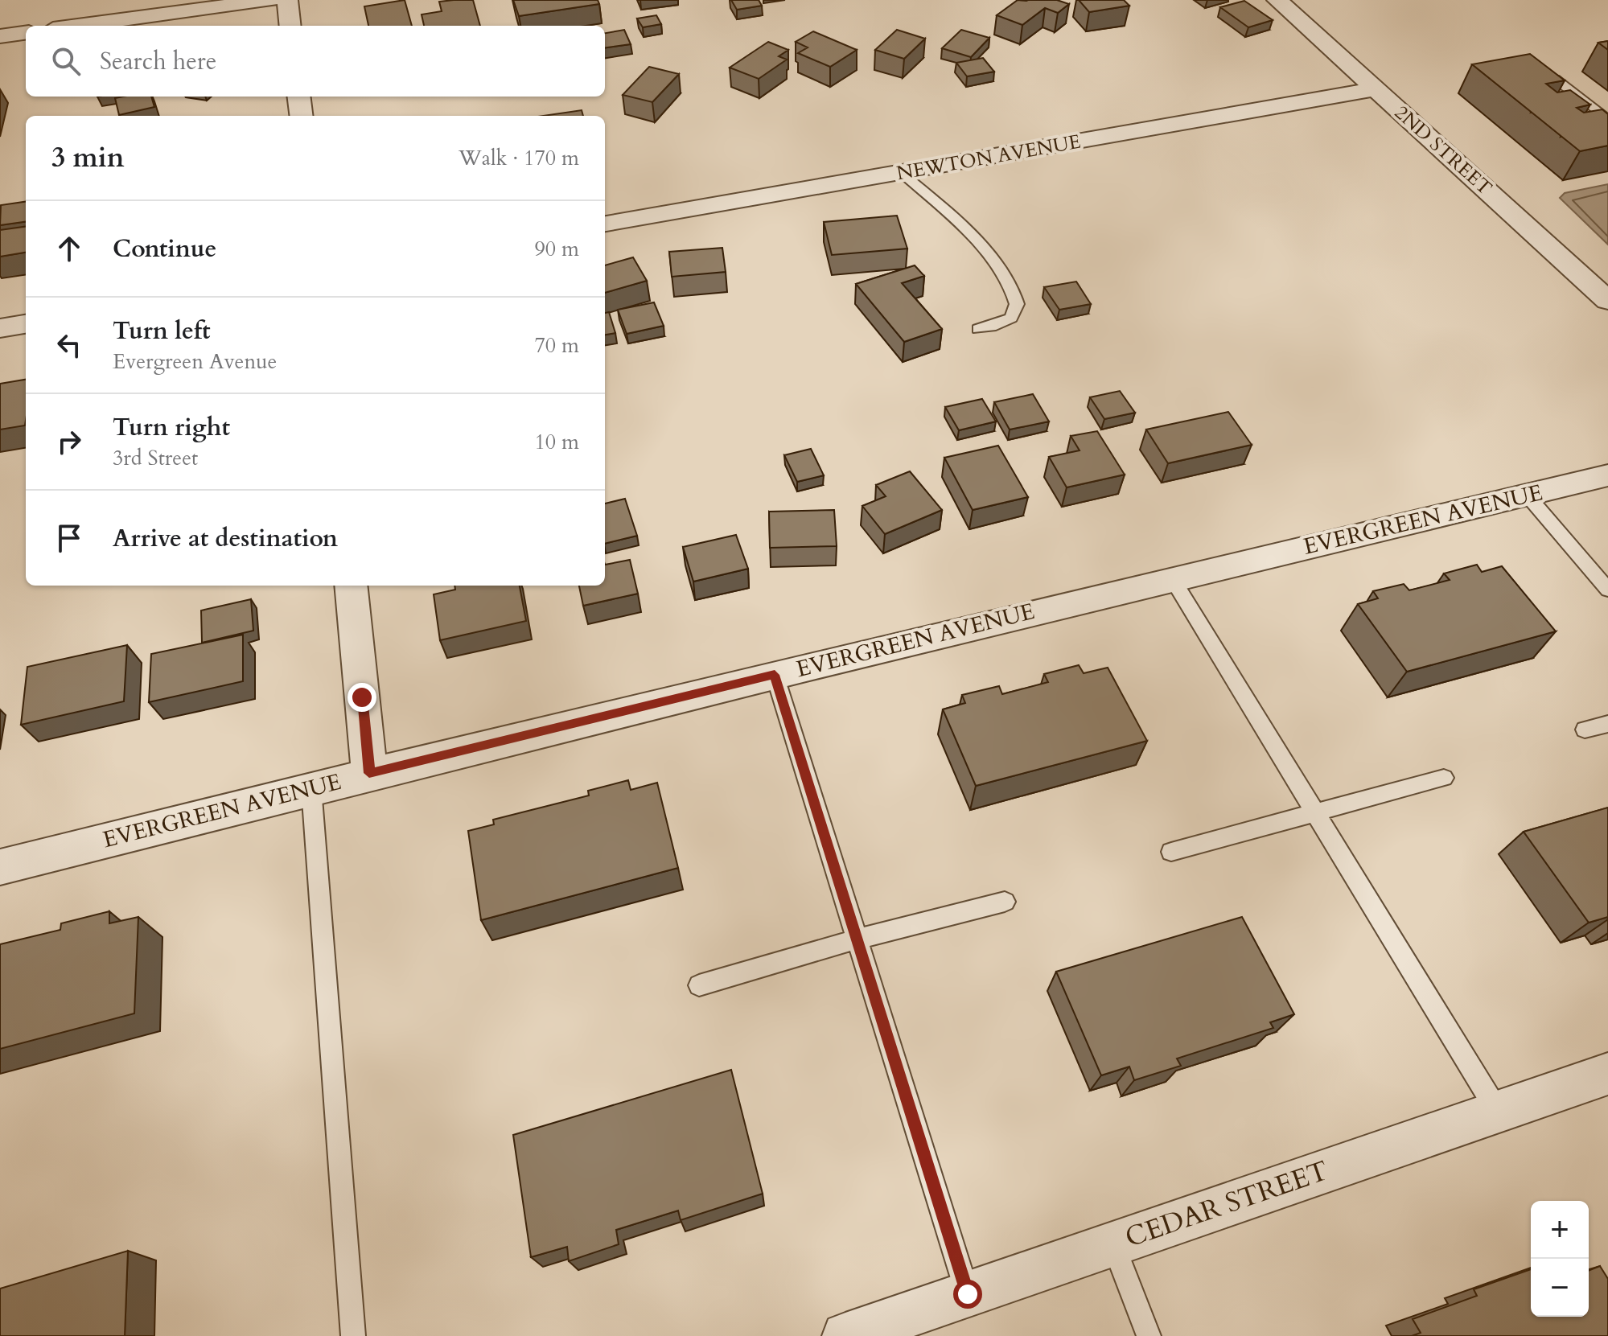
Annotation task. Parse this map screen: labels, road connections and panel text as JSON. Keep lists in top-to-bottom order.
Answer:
{
  "streets": {
    "street": [
      "2ND STREET",
      "NEWTON AVENUE",
      "EVERGREEN AVENUE",
      "CEDAR STREET"
    ]
  },
  "crossings": [
    ["2ND STREET", "NEWTON AVENUE"]
  ],
  "page": {
    "search": "Search here",
    "heading": ["3 min", "Walk · 170 m"],
    "list": [
      ["Continue", "90 m"],
      ["Turn left", "Evergreen Avenue", "70 m"],
      ["Turn right", "3rd Street", "10 m"],
      "Arrive at destination"
    ],
    "map_buttons": ["+", "−"]
  }
}
